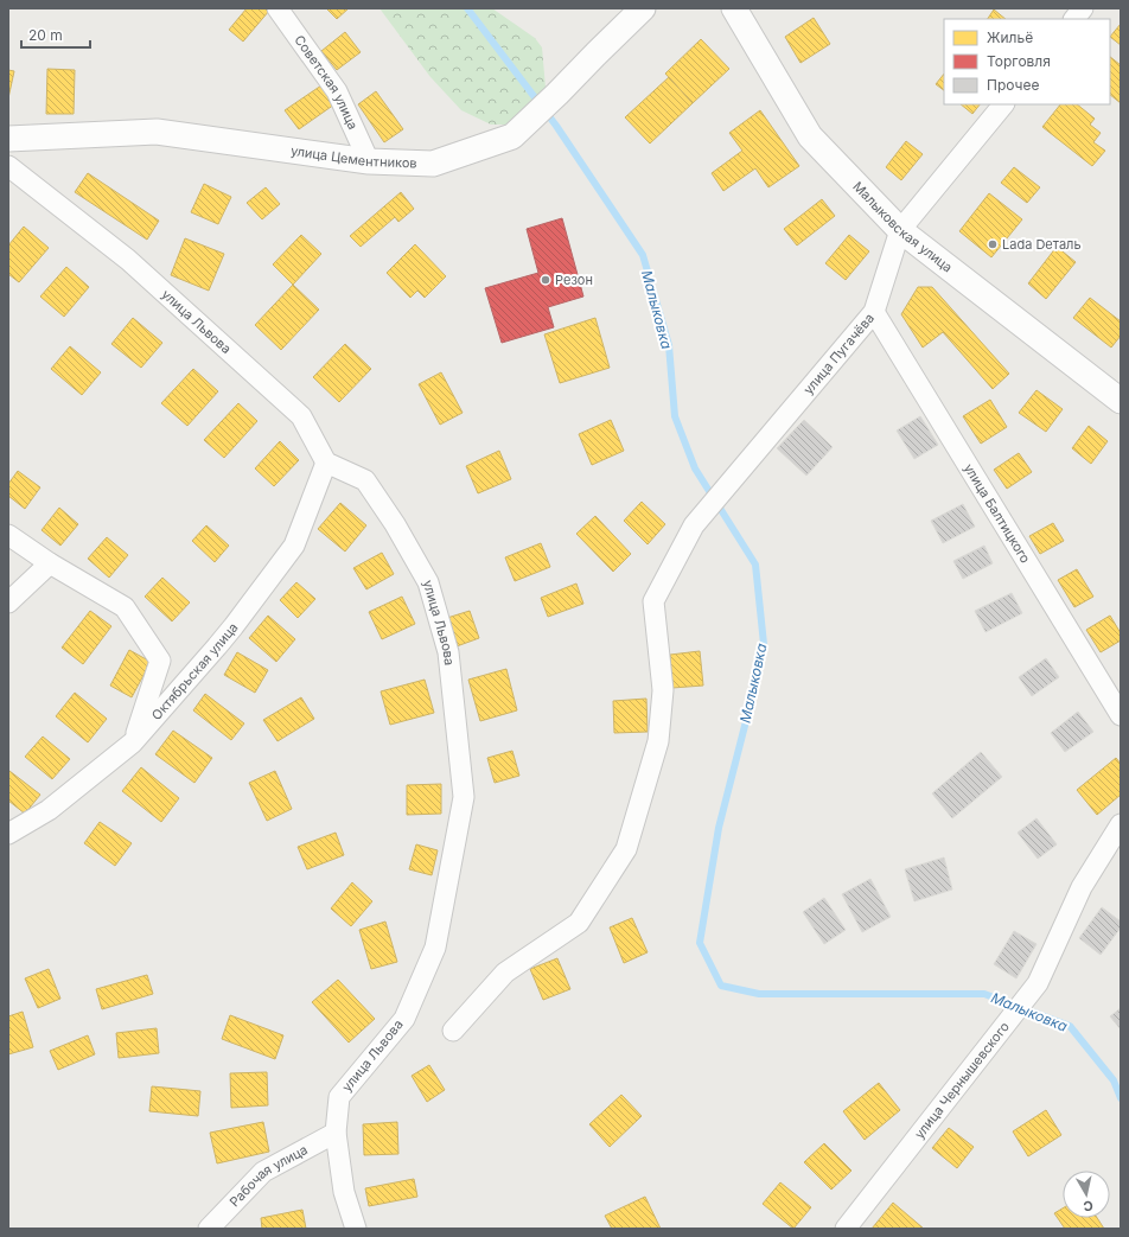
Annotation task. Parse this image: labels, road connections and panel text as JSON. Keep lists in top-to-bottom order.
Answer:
{
  "streets": {
    "street": [
      "Советская улица",
      "улица Цементников",
      "Малыковская улица",
      "улица Львова",
      "улица Пугачёва",
      "улица Балтицкого",
      "Октябрьская улица",
      "улица Чернышевского",
      "Рабочая улица"
    ]
  },
  "crossings": [
    ["Советская улица", "улица Цементников"],
    ["Малыковская улица", "улица Пугачёва"],
    ["улица Львова", "Октябрьская улица"],
    ["улица Львова", "Рабочая улица"],
    ["улица Пугачёва", "улица Балтицкого"]
  ],
  "water": ["Малыковка"],
  "places": ["Lada Dеталь", "Резон"],
  "legend": ["Жильё", "Торговля", "Прочее"],
  "scale_bar": "20 m",
  "north": "bottom"
}
